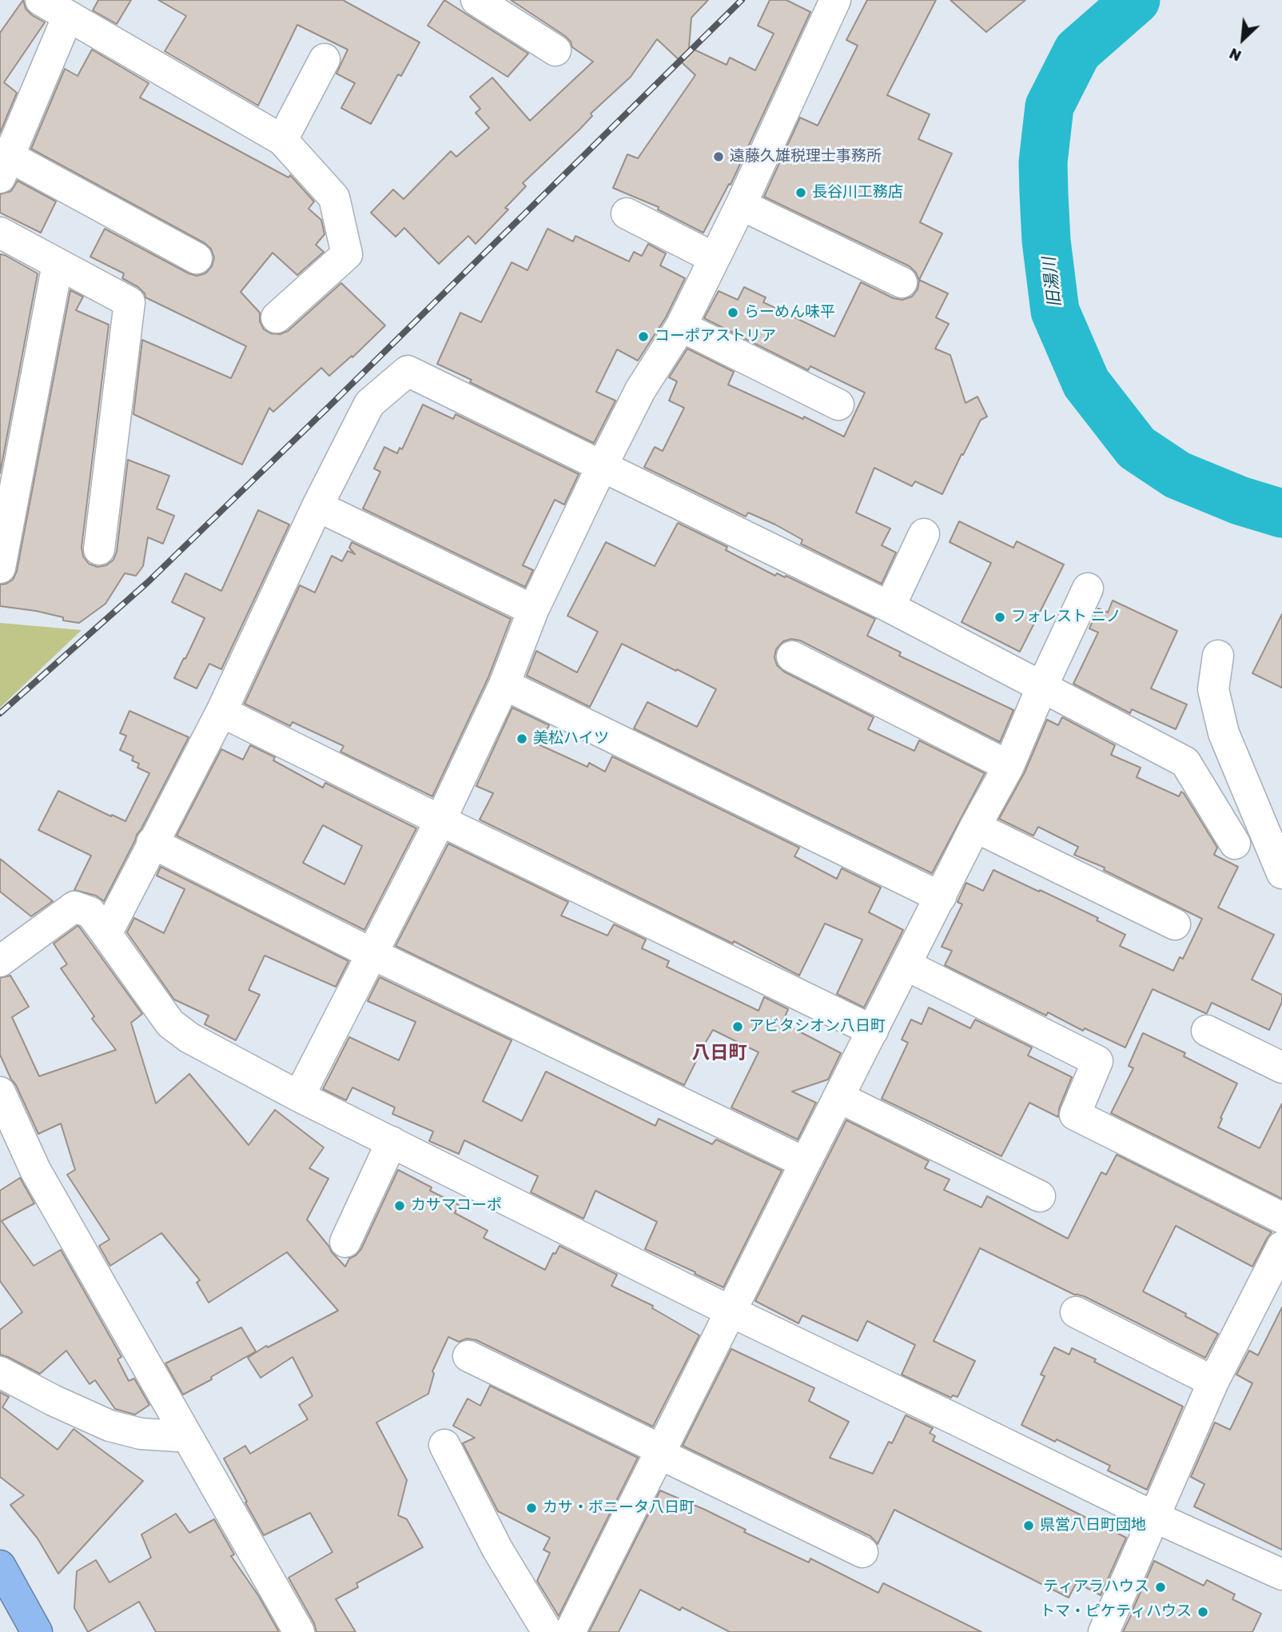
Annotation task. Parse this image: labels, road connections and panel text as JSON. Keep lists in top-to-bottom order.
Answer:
{
  "districts": ["八日町"],
  "water": ["旧湯川"],
  "places": [
    "遠藤久雄税理士事務所",
    "長谷川工務店",
    "らーめん味平",
    "コーポアストリア",
    "フォレスト ニノ",
    "美松ハイツ",
    "アビタシオン八日町",
    "カサマコーポ",
    "カサ・ボニータ八日町",
    "県営八日町団地",
    "ティアラハウス",
    "トマ・ピケティハウス"
  ],
  "north": "bottom left"
}
